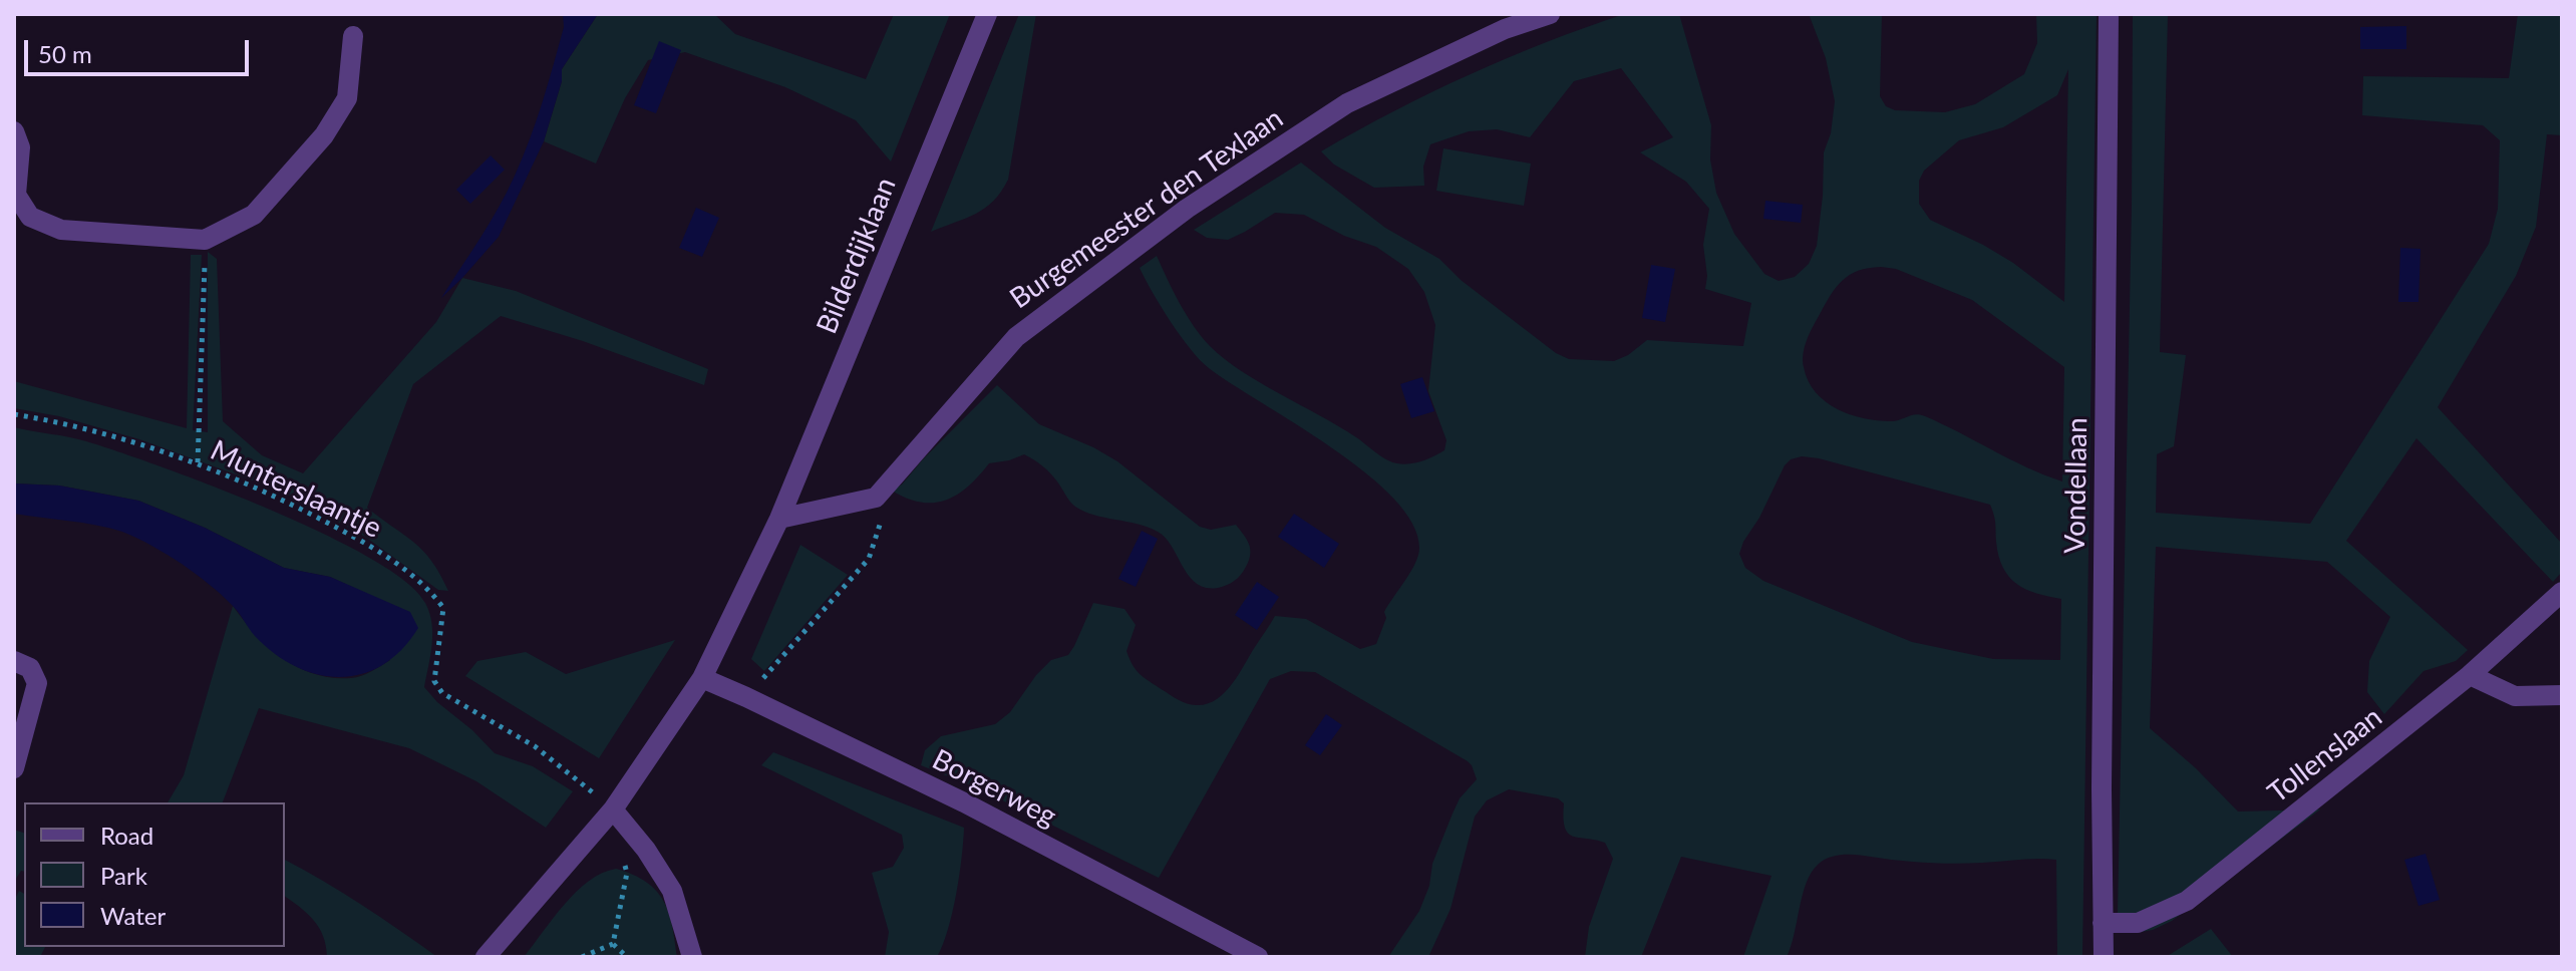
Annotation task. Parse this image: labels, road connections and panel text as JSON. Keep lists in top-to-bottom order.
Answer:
{
  "streets": {
    "street": [
      "Burgemeester den Texlaan",
      "Bilderdijklaan",
      "Vondellaan",
      "Tollenslaan",
      "Borgerweg"
    ],
    "path": ["Munterslaantje"]
  },
  "crossings": [
    ["Vondellaan", "Tollenslaan"]
  ],
  "legend": ["Road", "Park", "Water"],
  "scale_bar": "50 m"
}
